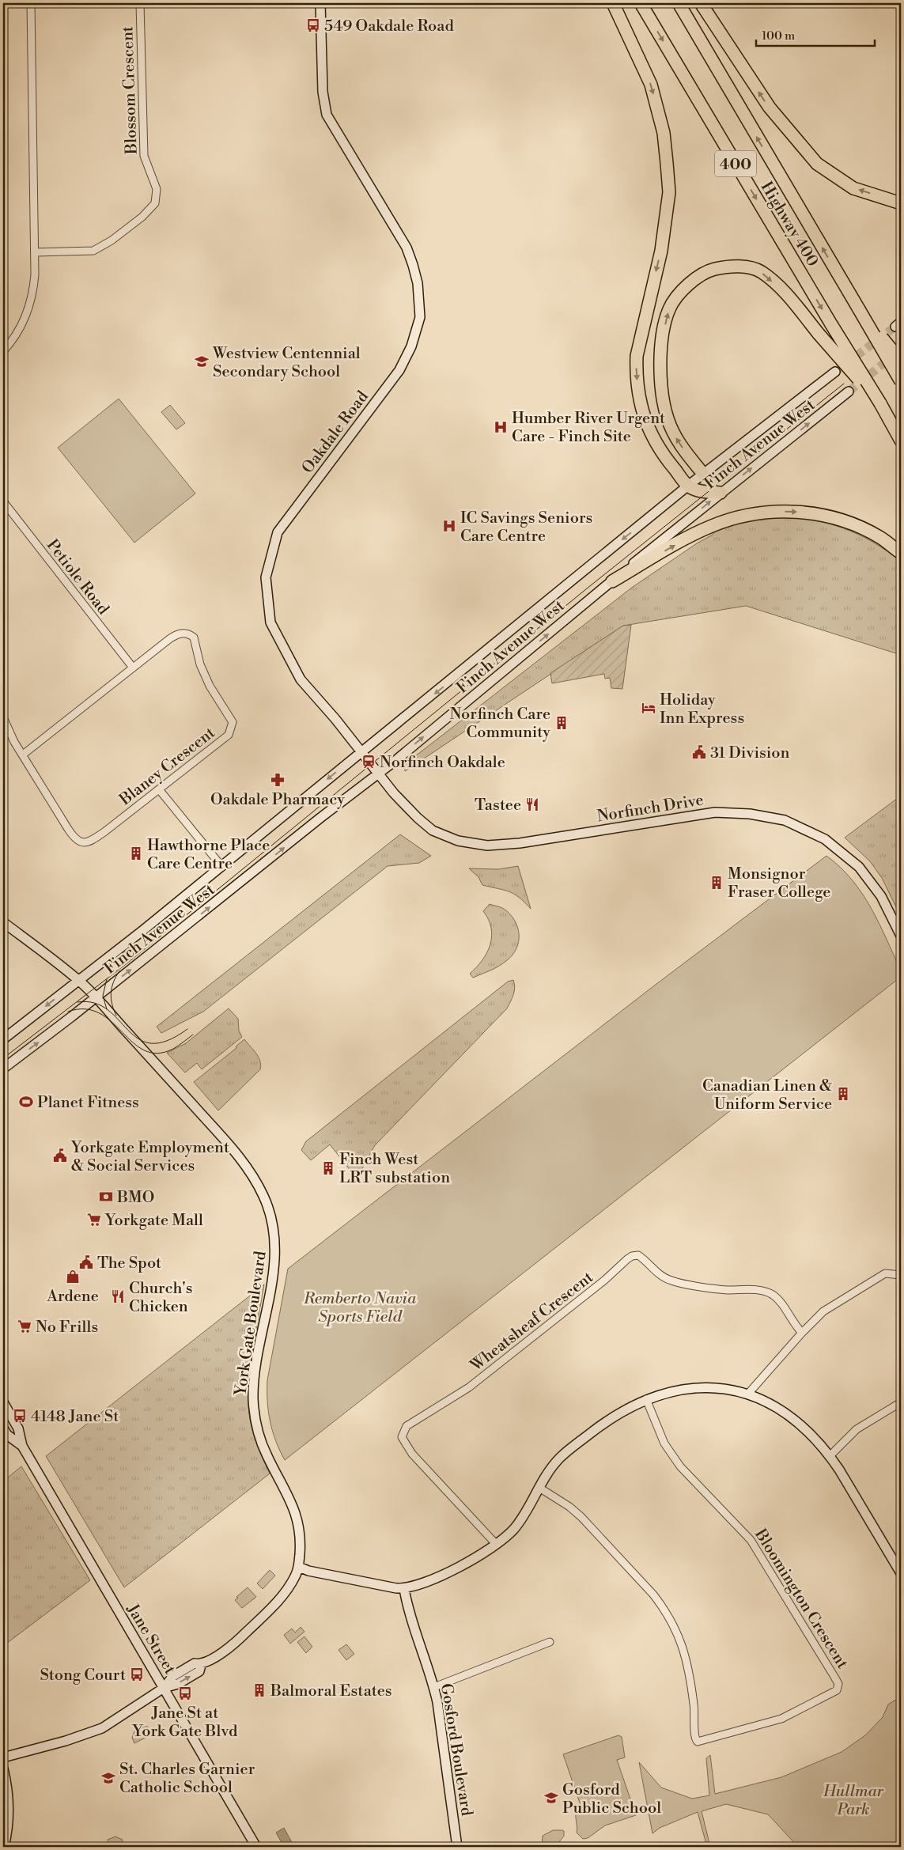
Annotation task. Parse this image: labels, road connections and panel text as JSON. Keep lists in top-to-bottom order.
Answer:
{
  "streets": {
    "highway": ["400", "Highway 400"],
    "street": [
      "Blossom Crescent",
      "Oakdale Road",
      "Finch Avenue West",
      "Petiole Road",
      "Blaney Crescent",
      "Norfinch Drive",
      "Wheatsheaf Crescent",
      "York Gate Boulevard",
      "Bloomington Crescent",
      "Jane Street",
      "Gosford Boulevard"
    ]
  },
  "crossings": [
    ["Oakdale Road", "Finch Avenue West"],
    ["Oakdale Road", "Norfinch Drive"],
    ["Finch Avenue West", "Norfinch Drive"],
    ["Finch Avenue West", "York Gate Boulevard"],
    ["Petiole Road", "Blaney Crescent"],
    ["York Gate Boulevard", "Jane Street"]
  ],
  "parks": ["Remberto Navia Sports Field", "Hullmar Park"],
  "places": {
    "bus stop": [
      "549 Oakdale Road",
      "4148 Jane St",
      "Stong Court",
      "Jane St at York Gate Blvd"
    ],
    "school or university": ["Westview Centennial Secondary School", "St. Charles Garnier Catholic School", "Gosford Public School"],
    "hospital": ["Humber River Urgent Care - Finch Site", "IC Savings Seniors Care Centre"],
    "hotel": ["Holiday Inn Express"],
    "building": [
      "Norfinch Care Community",
      "Hawthorne Place Care Centre",
      "Monsignor Fraser College",
      "Canadian Linen & Uniform Service",
      "Finch West LRT substation",
      "Balmoral Estates"
    ],
    "public building": ["31 Division", "Yorkgate Employment & Social Services", "The Spot"],
    "station": ["Norfinch Oakdale"],
    "pharmacy": ["Oakdale Pharmacy"],
    "restaurant": ["Tastee", "Church's Chicken"],
    "sports": ["Planet Fitness"],
    "bank": ["BMO"],
    "supermarket": ["Yorkgate Mall", "No Frills"],
    "shop": ["Ardene"]
  },
  "scale_bar": "100 m"
}
